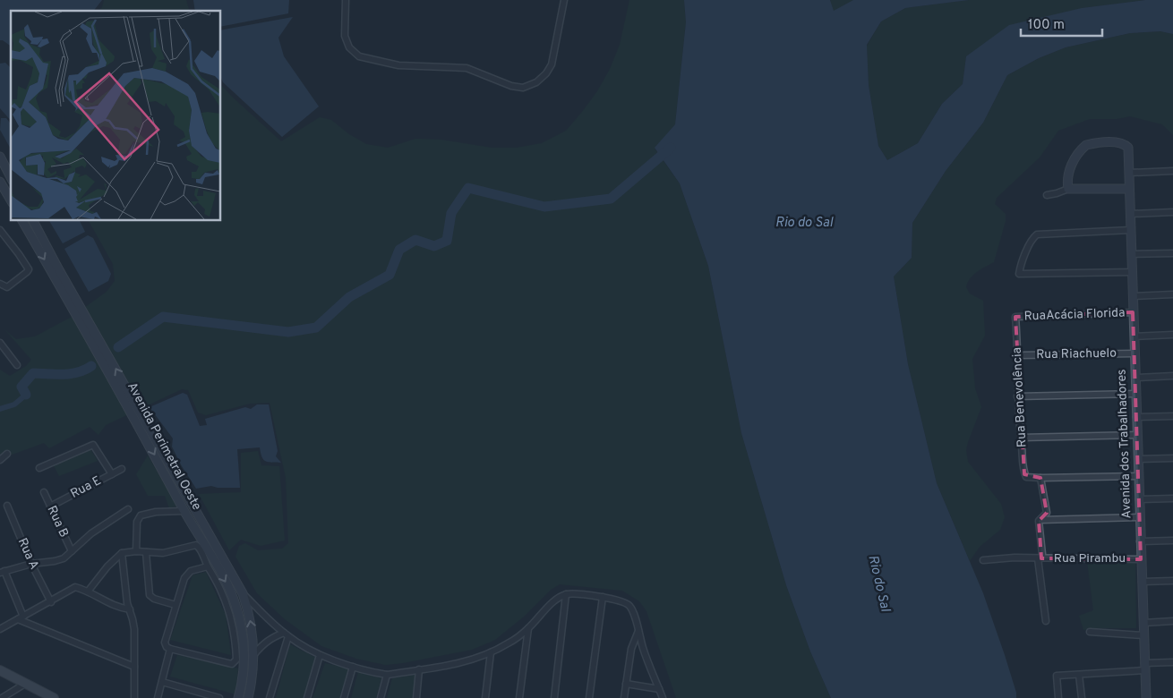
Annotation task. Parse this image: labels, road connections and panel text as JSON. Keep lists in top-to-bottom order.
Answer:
{
  "streets": {
    "main road": ["Avenida dos Trabalhadores", "Avenida Perimetral Oeste"],
    "street": [
      "RuaAcácia Florida",
      "Rua Riachuelo",
      "Rua Benevolência",
      "Rua E",
      "Rua B",
      "Rua A",
      "Rua Pirambu"
    ]
  },
  "crossings": [
    ["RuaAcácia Florida", "Rua Benevolência"],
    ["RuaAcácia Florida", "Avenida dos Trabalhadores"],
    ["Rua Riachuelo", "Rua Benevolência"],
    ["Rua Riachuelo", "Avenida dos Trabalhadores"],
    ["Avenida dos Trabalhadores", "Rua Pirambu"],
    ["Rua E", "Rua B"]
  ],
  "water": ["Rio do Sal"],
  "scale_bar": "100 m"
}
